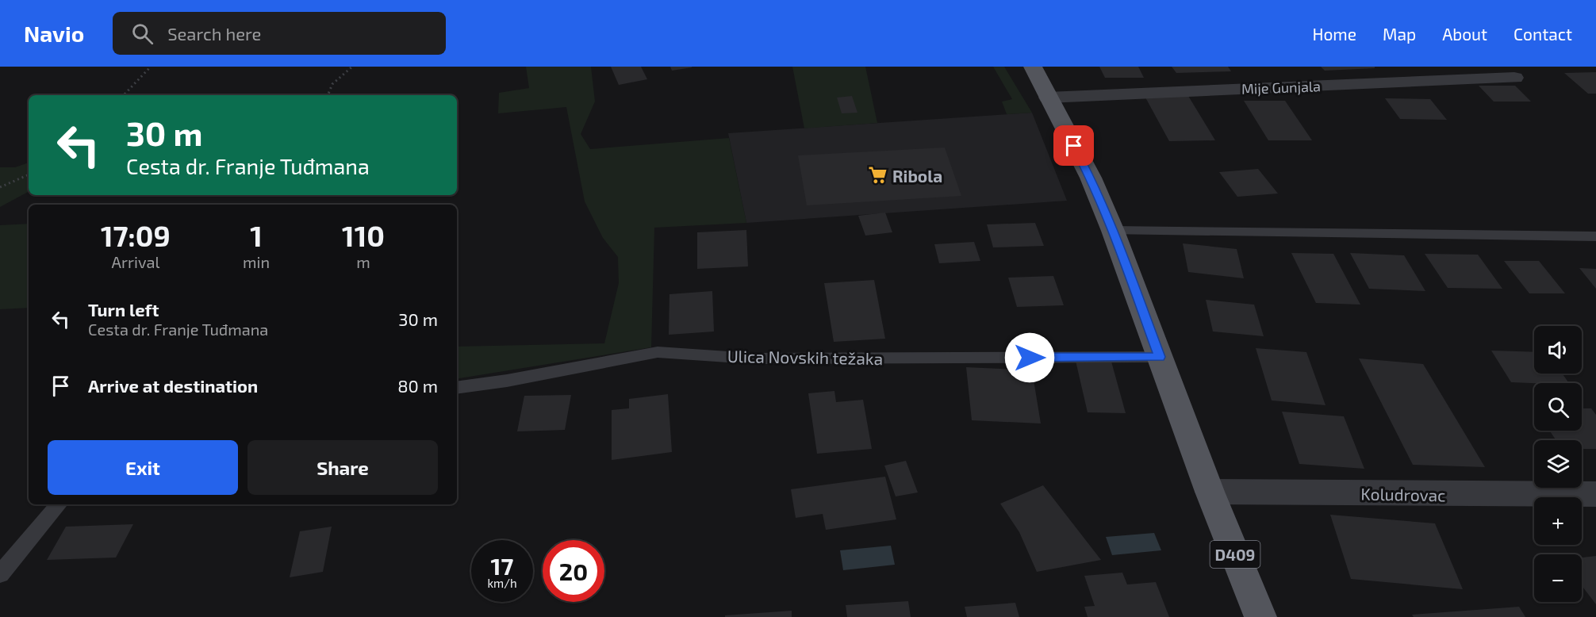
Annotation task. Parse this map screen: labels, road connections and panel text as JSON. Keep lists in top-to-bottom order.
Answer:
{
  "streets": {
    "main road": ["D409"],
    "street": ["Mije Gunjala", "Koludrovac"],
    "lane": ["Ulica Novskih težaka"]
  },
  "crossings": [
    ["Mije Gunjala", "D409"],
    ["Ulica Novskih težaka", "D409"],
    ["Koludrovac", "D409"]
  ],
  "places": {
    "supermarket": ["Ribola"]
  },
  "page": {
    "header": "Navio",
    "search": "Search here",
    "nav": [
      "Home",
      "Map",
      "About",
      "Contact"
    ],
    "turn": ["30 m", "Cesta dr. Franje Tuđmana"],
    "eta": [
      "17:09",
      "Arrival",
      "1",
      "min",
      "110",
      "m"
    ],
    "list": [
      {
        "name": "Turn left",
        "note": "Cesta dr. Franje Tuđmana",
        "value": "30 m"
      },
      {
        "name": "Arrive at destination",
        "value": "80 m"
      }
    ],
    "map_buttons": ["+", "−"],
    "buttons": ["Exit", "Share"],
    "speed": "17 km/h",
    "limit": "20"
  }
}
